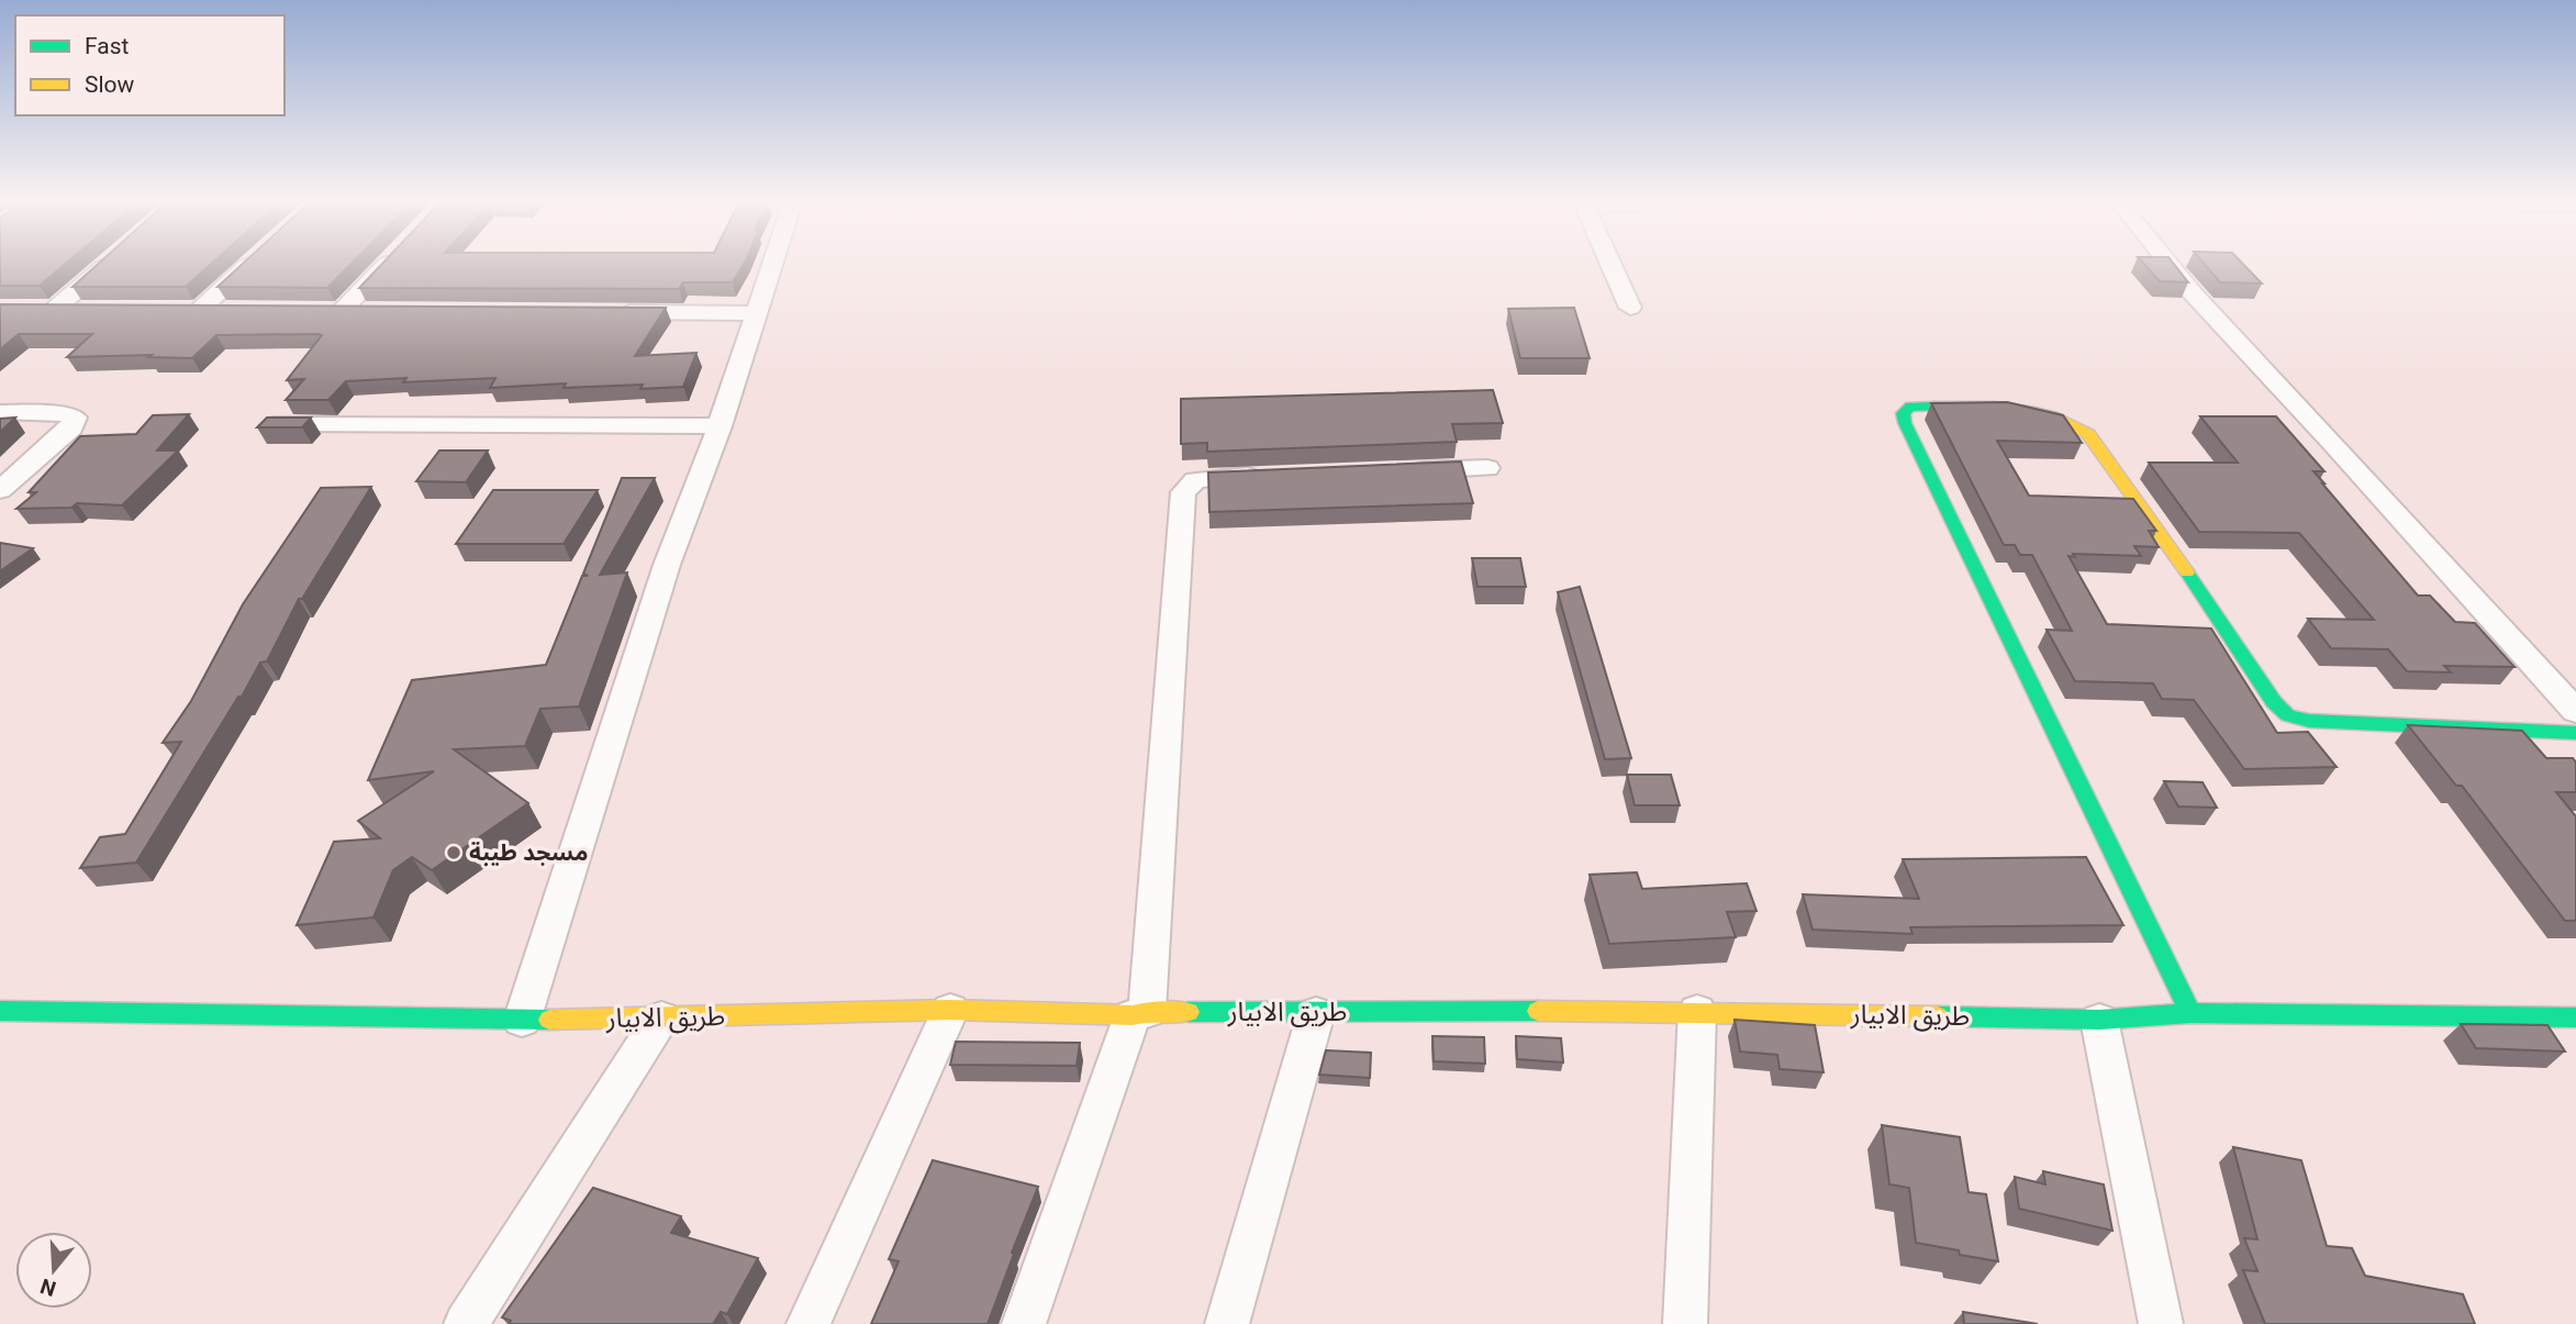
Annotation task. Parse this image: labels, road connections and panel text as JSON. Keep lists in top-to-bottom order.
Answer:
{
  "streets": {
    "main road": ["طريق الابيار"]
  },
  "places": ["مسجد طيبة"],
  "legend": ["Fast", "Slow"],
  "north": "bottom"
}
